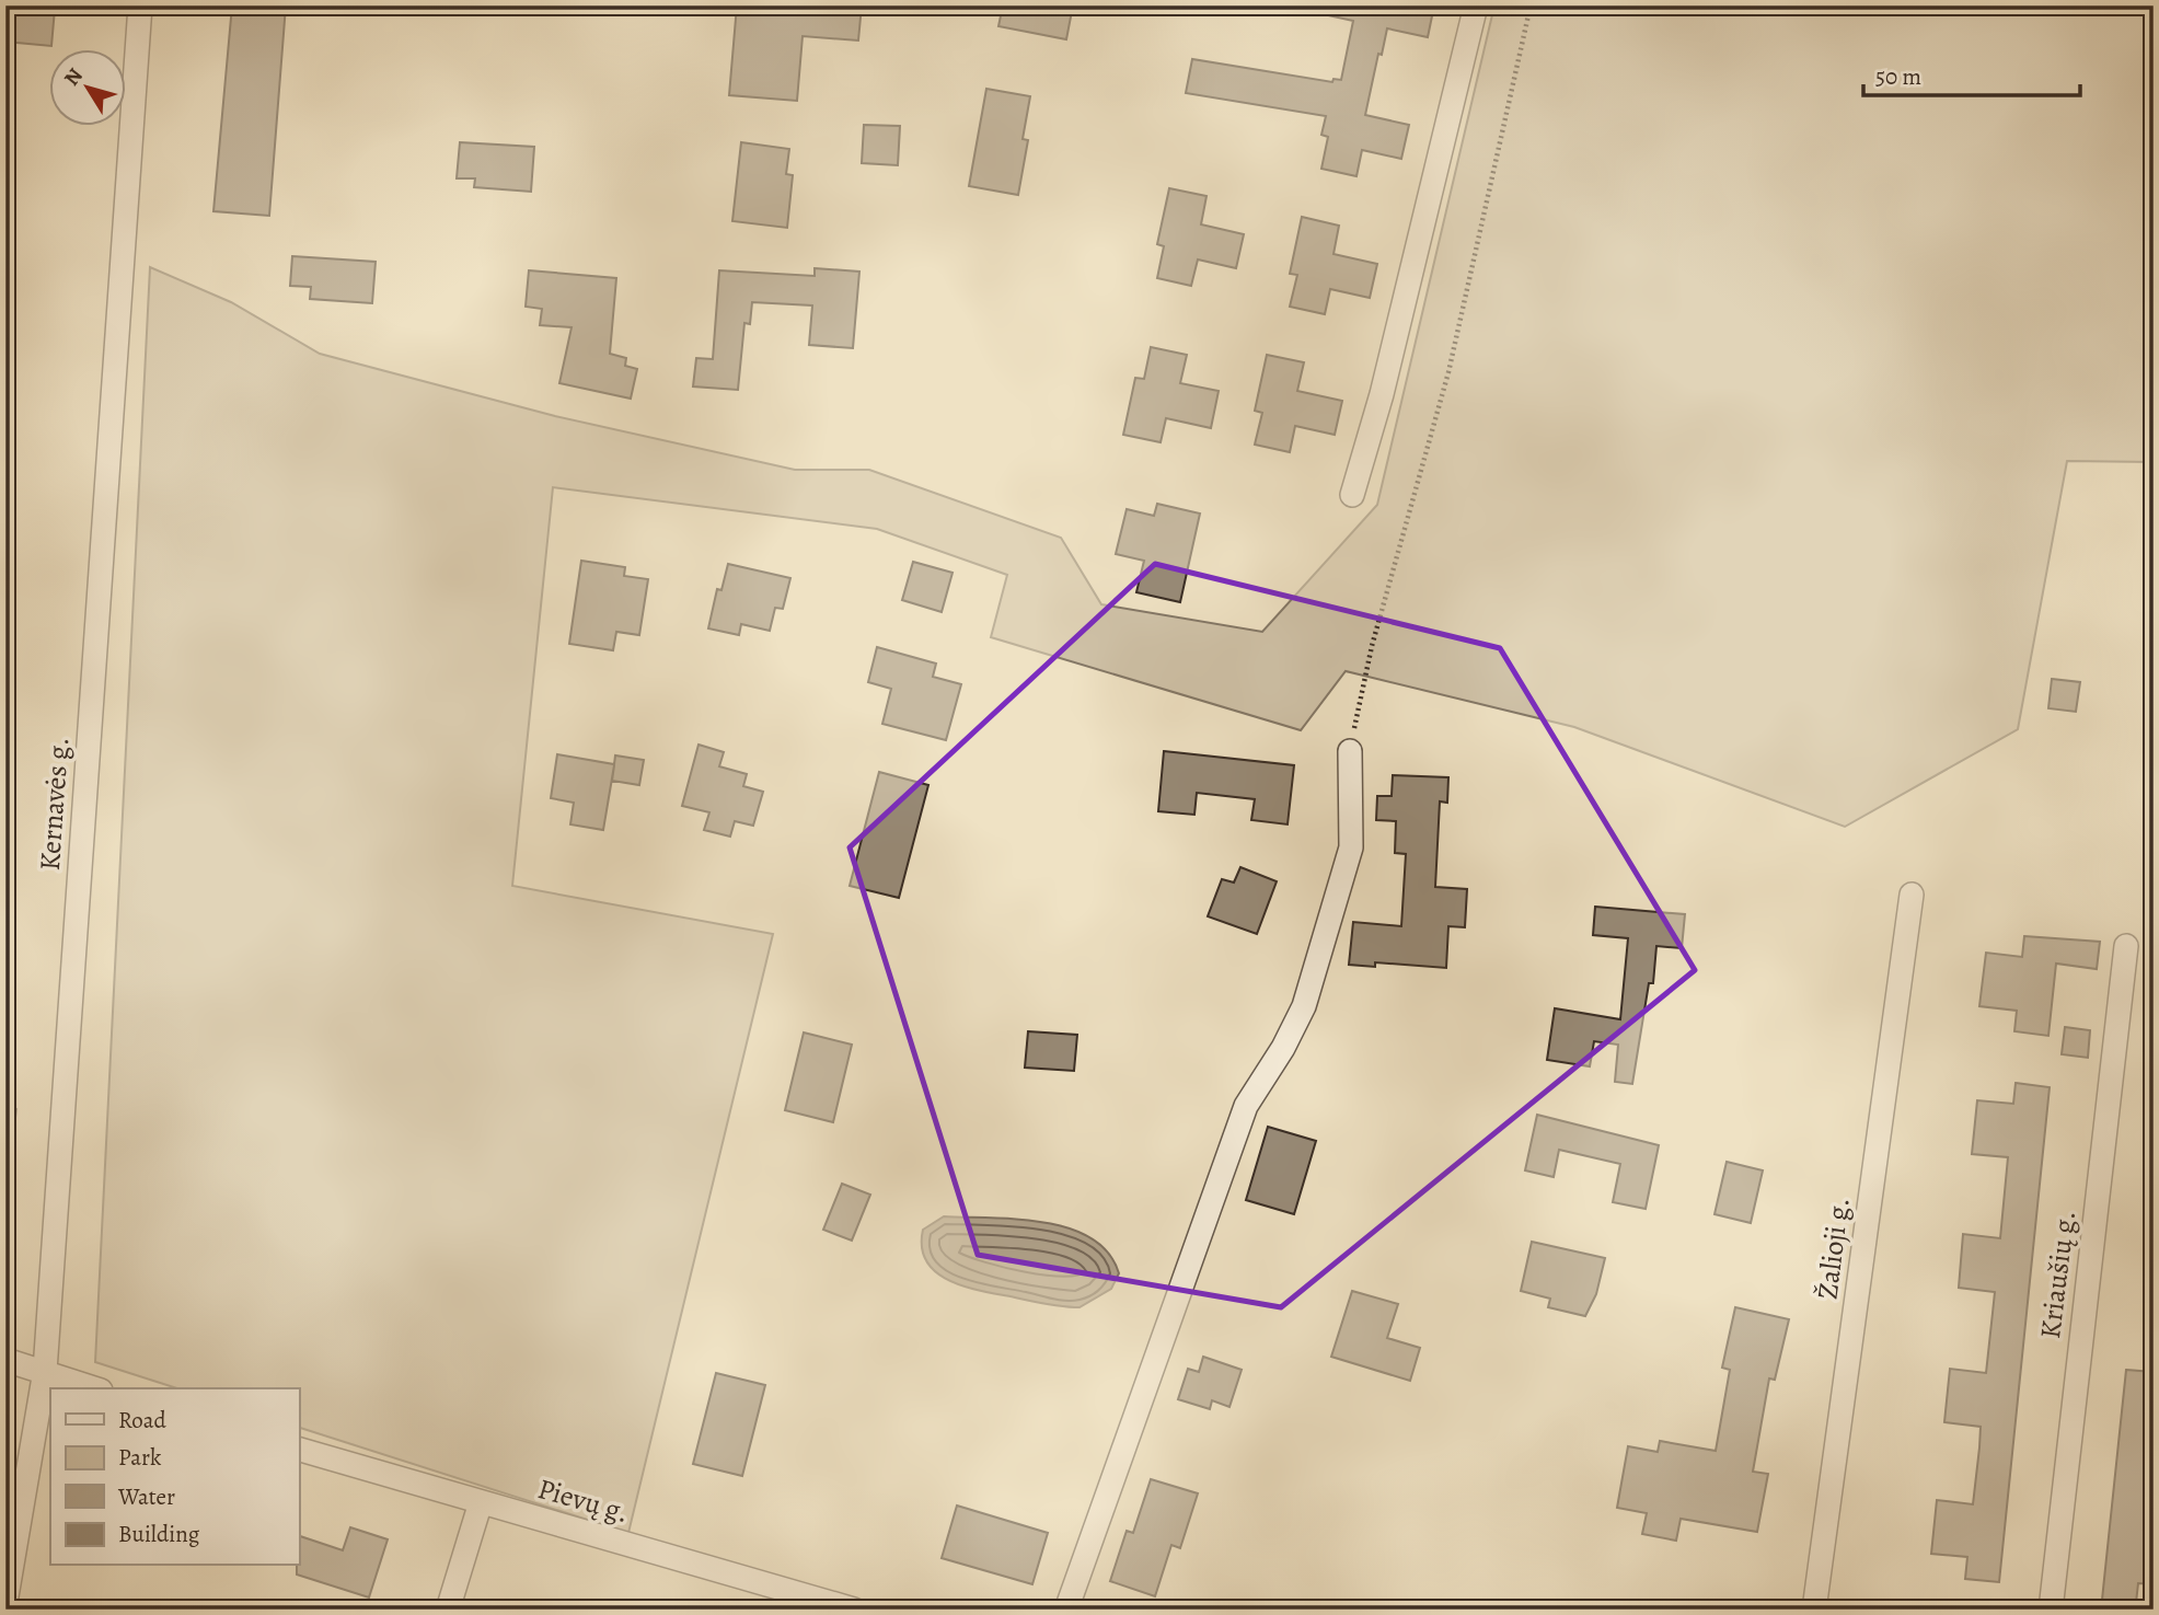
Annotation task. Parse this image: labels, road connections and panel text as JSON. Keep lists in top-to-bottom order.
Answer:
{
  "streets": {
    "street": [
      "Kernavės g.",
      "Žalioji g.",
      "Kriaušių g.",
      "Pievų g."
    ]
  },
  "legend": [
    "Road",
    "Park",
    "Water",
    "Building"
  ],
  "scale_bar": "50 m",
  "north": "top left"
}
